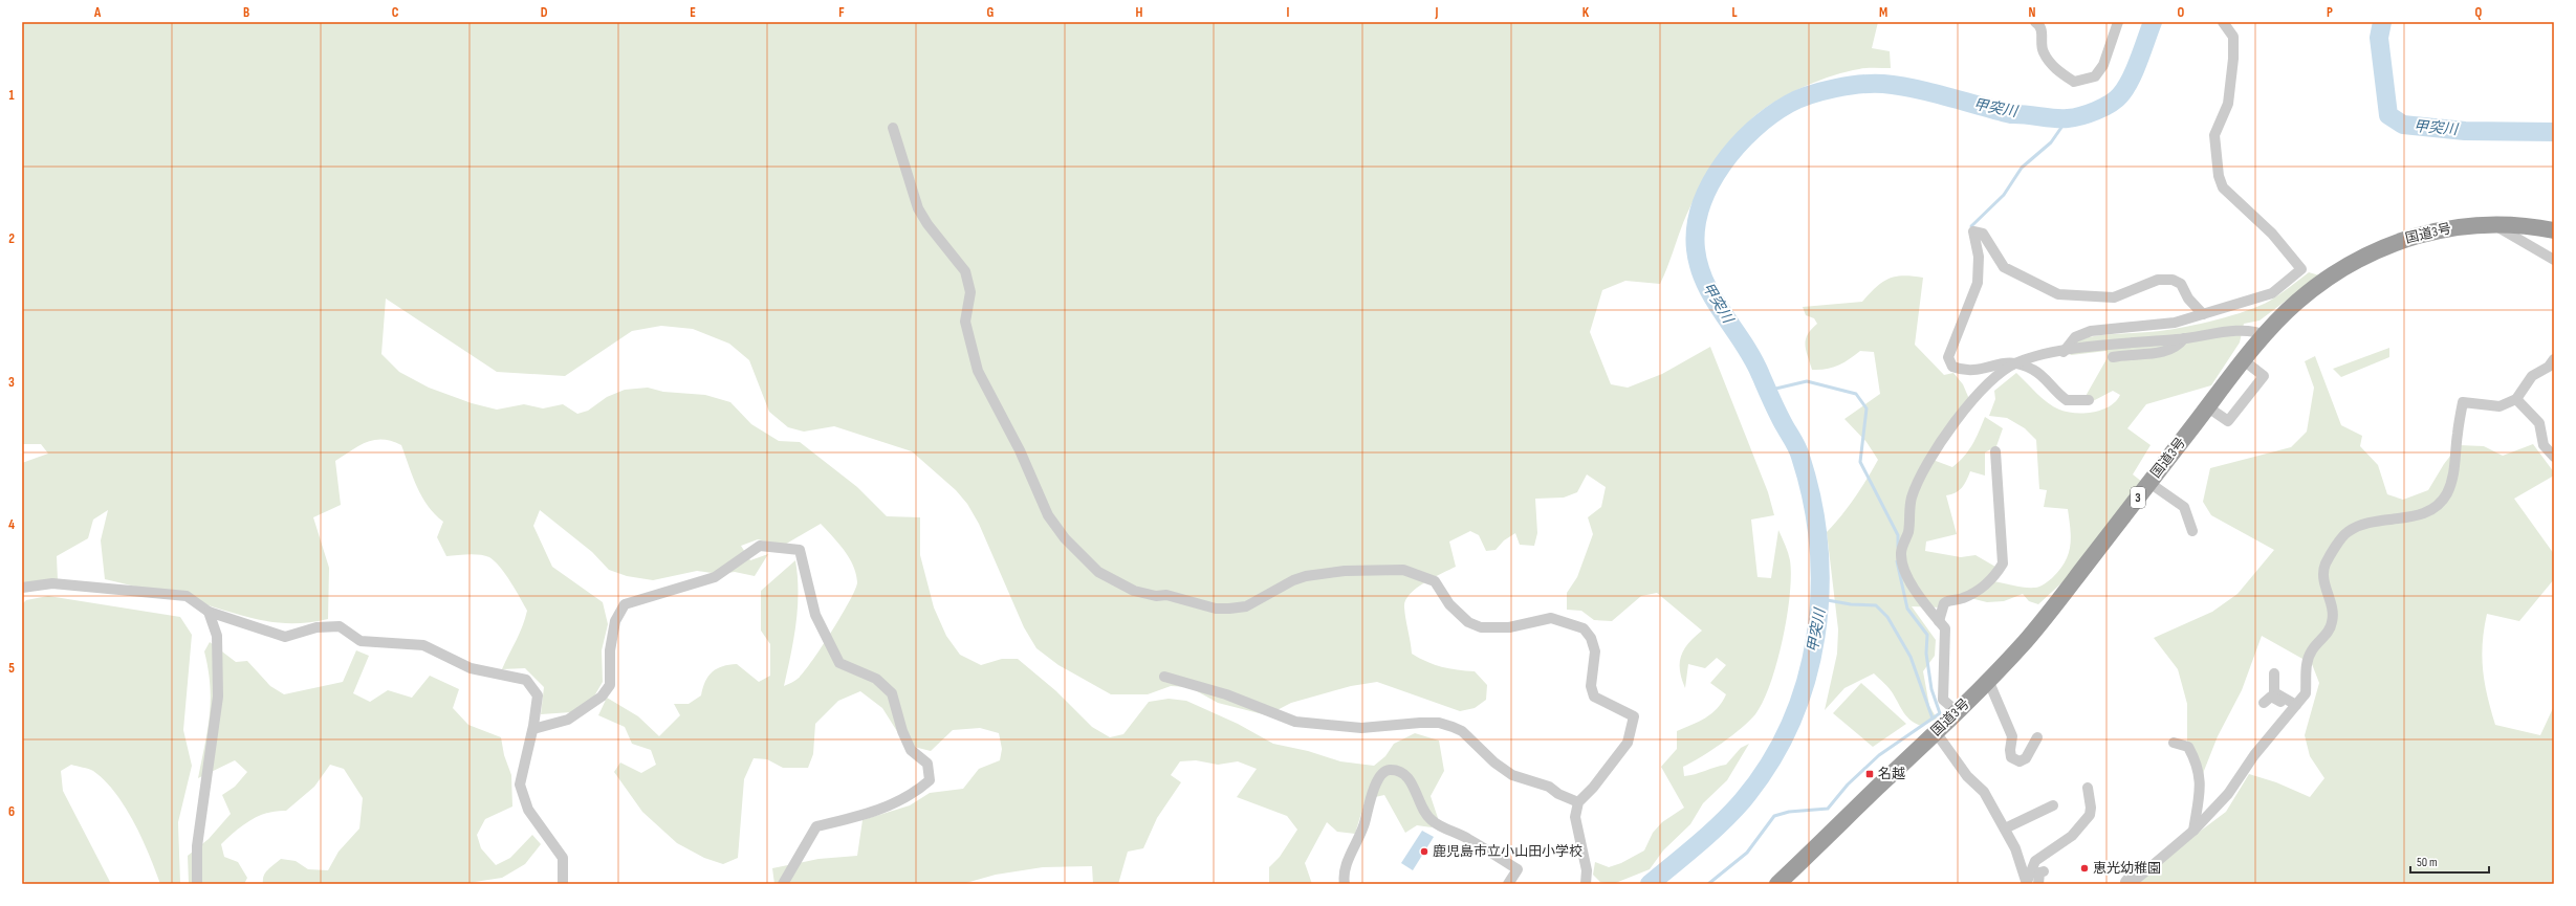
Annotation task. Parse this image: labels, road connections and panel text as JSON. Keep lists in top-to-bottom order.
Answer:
{
  "streets": {
    "highway": ["国道3号", "3"]
  },
  "water": ["甲突川"],
  "places": {
    "transit": ["名越"],
    "other": ["鹿児島市立小山田小学校", "恵光幼稚園"]
  },
  "scale_bar": "50 m",
  "grid": {
    "columns": [
      "A",
      "B",
      "C",
      "D",
      "E",
      "F",
      "G",
      "H",
      "I",
      "J",
      "K",
      "L",
      "M",
      "N",
      "O",
      "P",
      "Q"
    ],
    "rows": [
      "1",
      "2",
      "3",
      "4",
      "5",
      "6"
    ]
  }
}
